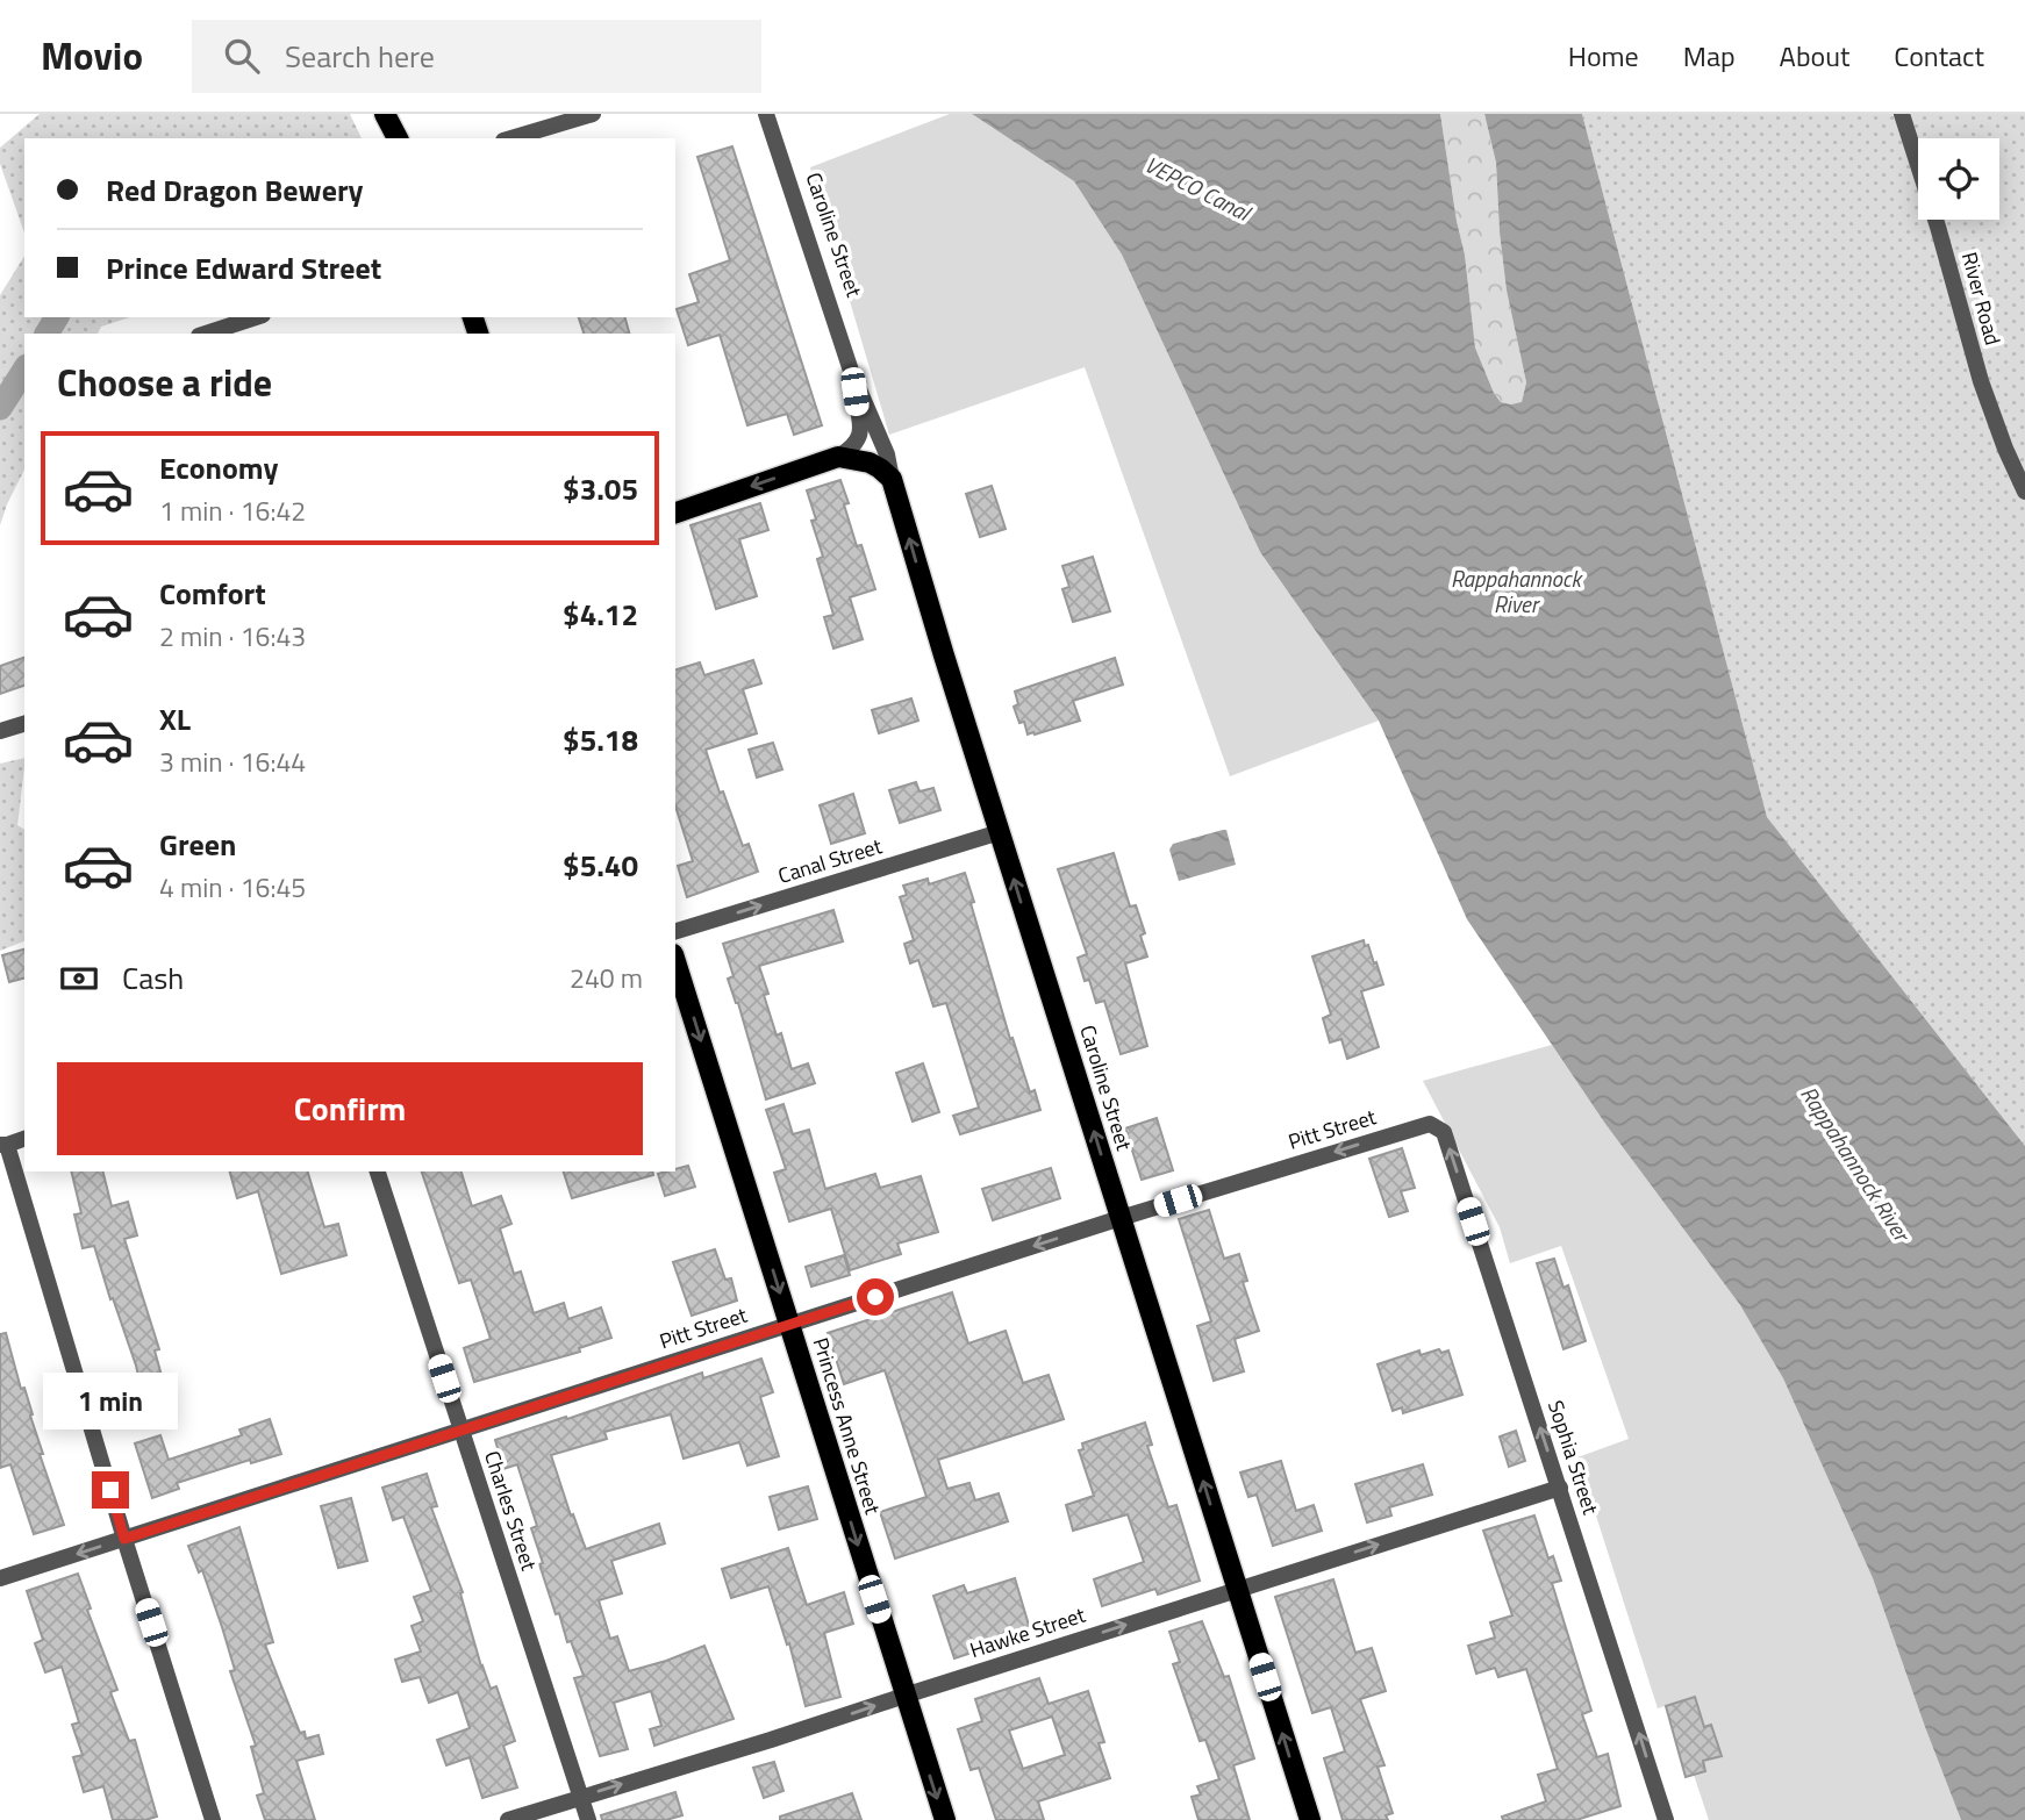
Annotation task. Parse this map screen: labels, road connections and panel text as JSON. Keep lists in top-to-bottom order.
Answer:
{
  "streets": {
    "main road": ["Caroline Street", "Princess Anne Street"],
    "street": [
      "River Road",
      "Canal Street",
      "Pitt Street",
      "Sophia Street",
      "Charles Street",
      "Hawke Street"
    ]
  },
  "crossings": [
    ["Caroline Street", "Canal Street"],
    ["Caroline Street", "Pitt Street"],
    ["Caroline Street", "Hawke Street"],
    ["Pitt Street", "Princess Anne Street"],
    ["Pitt Street", "Sophia Street"],
    ["Pitt Street", "Charles Street"],
    ["Princess Anne Street", "Hawke Street"],
    ["Sophia Street", "Hawke Street"],
    ["Charles Street", "Hawke Street"]
  ],
  "one_way": [
    "Caroline Street",
    "Canal Street",
    "Pitt Street",
    "Princess Anne Street",
    "Sophia Street",
    "Hawke Street"
  ],
  "water": ["VEPCO Canal", "Rappahannock River"],
  "page": {
    "header": "Movio",
    "search": "Search here",
    "nav": [
      "Home",
      "Map",
      "About",
      "Contact"
    ],
    "banner": ["Red Dragon Bewery", "Prince Edward Street"],
    "heading": "Choose a ride",
    "list": [
      {
        "name": "Economy",
        "note": "1 min · 16:42",
        "value": "$3.05"
      },
      {
        "name": "Comfort",
        "note": "2 min · 16:43",
        "value": "$4.12"
      },
      {
        "name": "XL",
        "note": "3 min · 16:44",
        "value": "$5.18"
      },
      {
        "name": "Green",
        "note": "4 min · 16:45",
        "value": "$5.40"
      }
    ],
    "pay": ["Cash", "240 m"],
    "buttons": "Confirm",
    "bubble": "1 min"
  }
}
